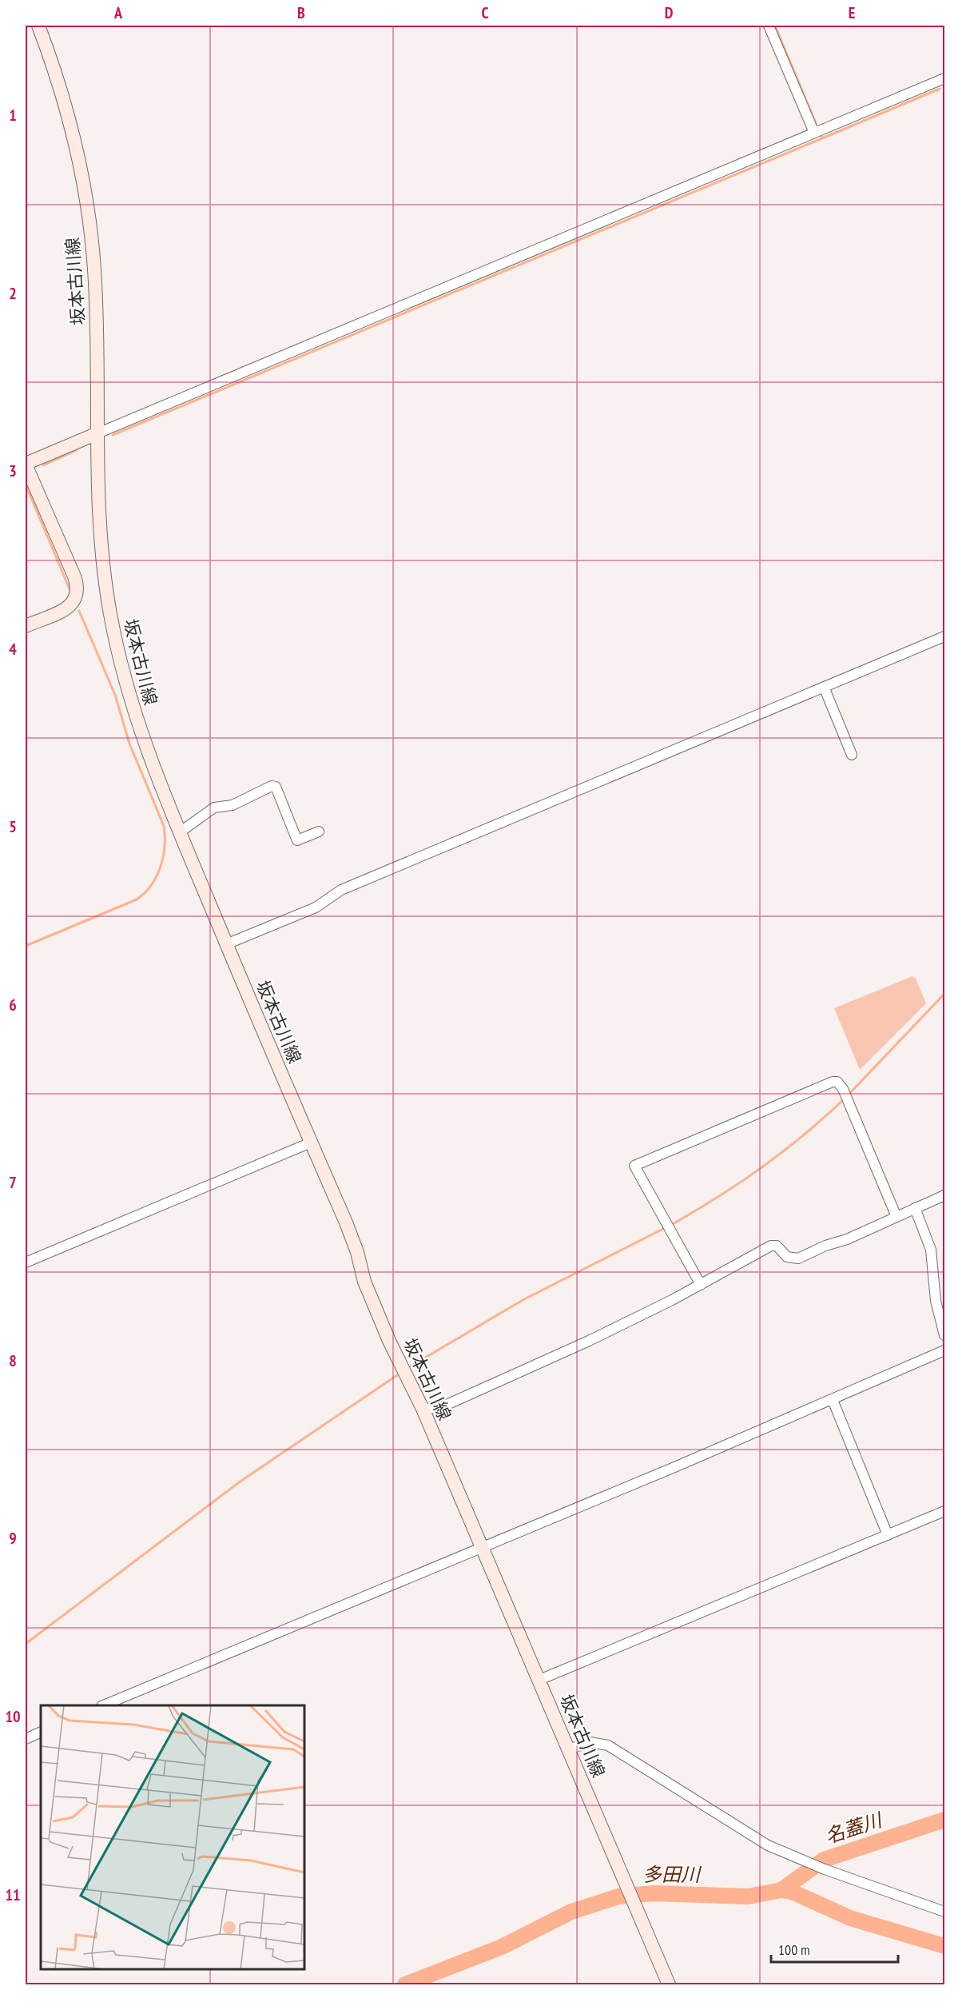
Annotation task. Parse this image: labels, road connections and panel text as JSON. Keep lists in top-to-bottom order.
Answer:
{
  "streets": {
    "main road": ["坂本古川線"]
  },
  "water": ["名蓋川", "多田川"],
  "scale_bar": "100 m",
  "grid": {
    "columns": [
      "A",
      "B",
      "C",
      "D",
      "E"
    ],
    "rows": [
      "1",
      "2",
      "3",
      "4",
      "5",
      "6",
      "7",
      "8",
      "9",
      "10",
      "11"
    ]
  }
}
